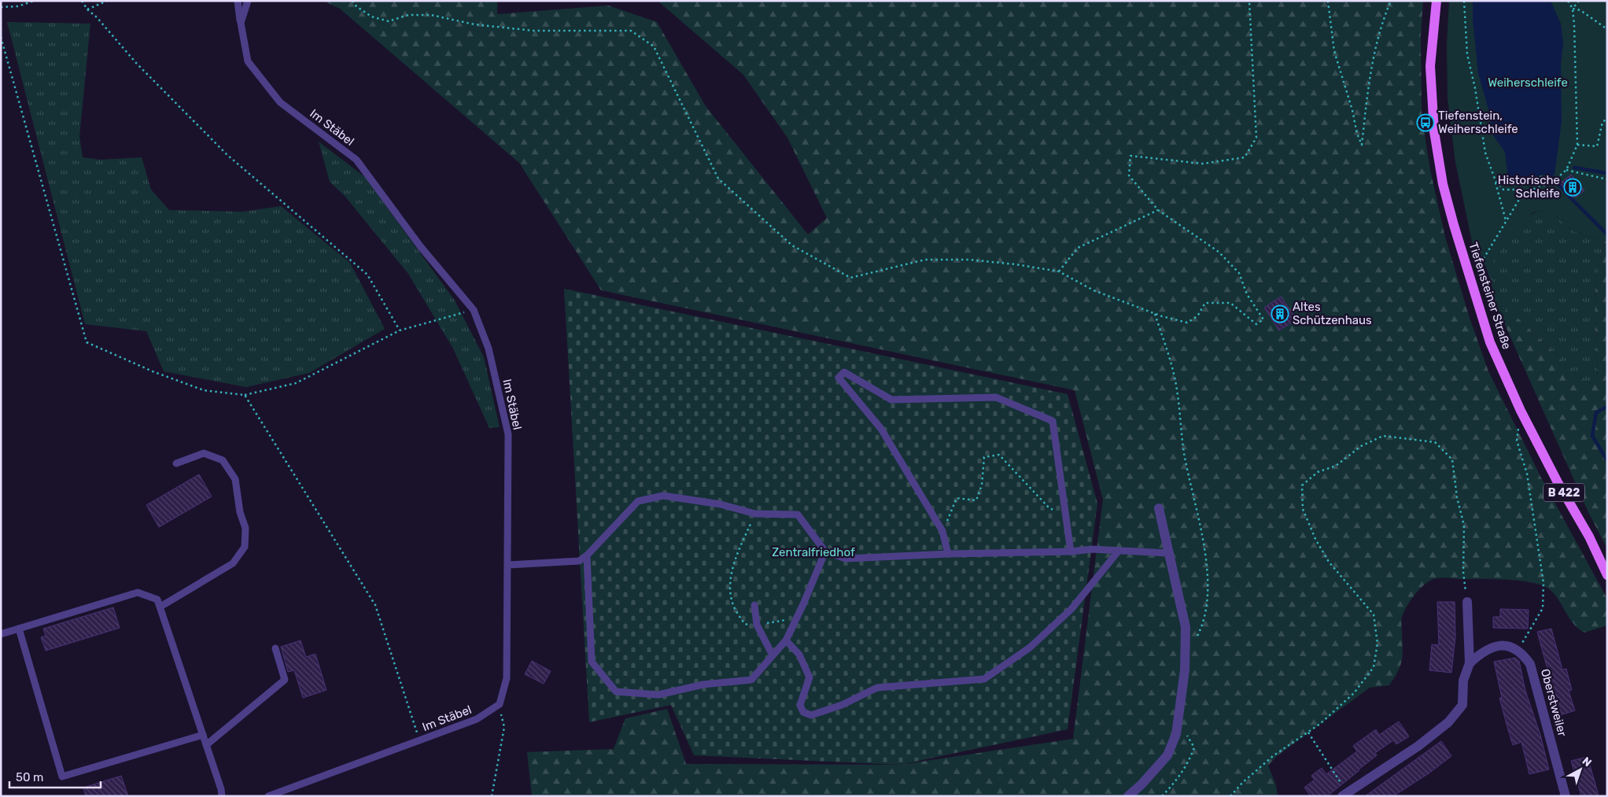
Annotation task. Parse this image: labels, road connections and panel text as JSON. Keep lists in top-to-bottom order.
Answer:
{
  "streets": {
    "main road": ["Tiefensteiner Straße", "B 422"],
    "street": ["Oberstweiler"],
    "lane": ["Im Stäbel"]
  },
  "parks": ["Weiherschleife", "Zentralfriedhof"],
  "places": {
    "bus stop": ["Tiefenstein, Weiherschleife"],
    "building": ["Historische Schleife", "Altes Schützenhaus"]
  },
  "scale_bar": "50 m",
  "north": "top right"
}
